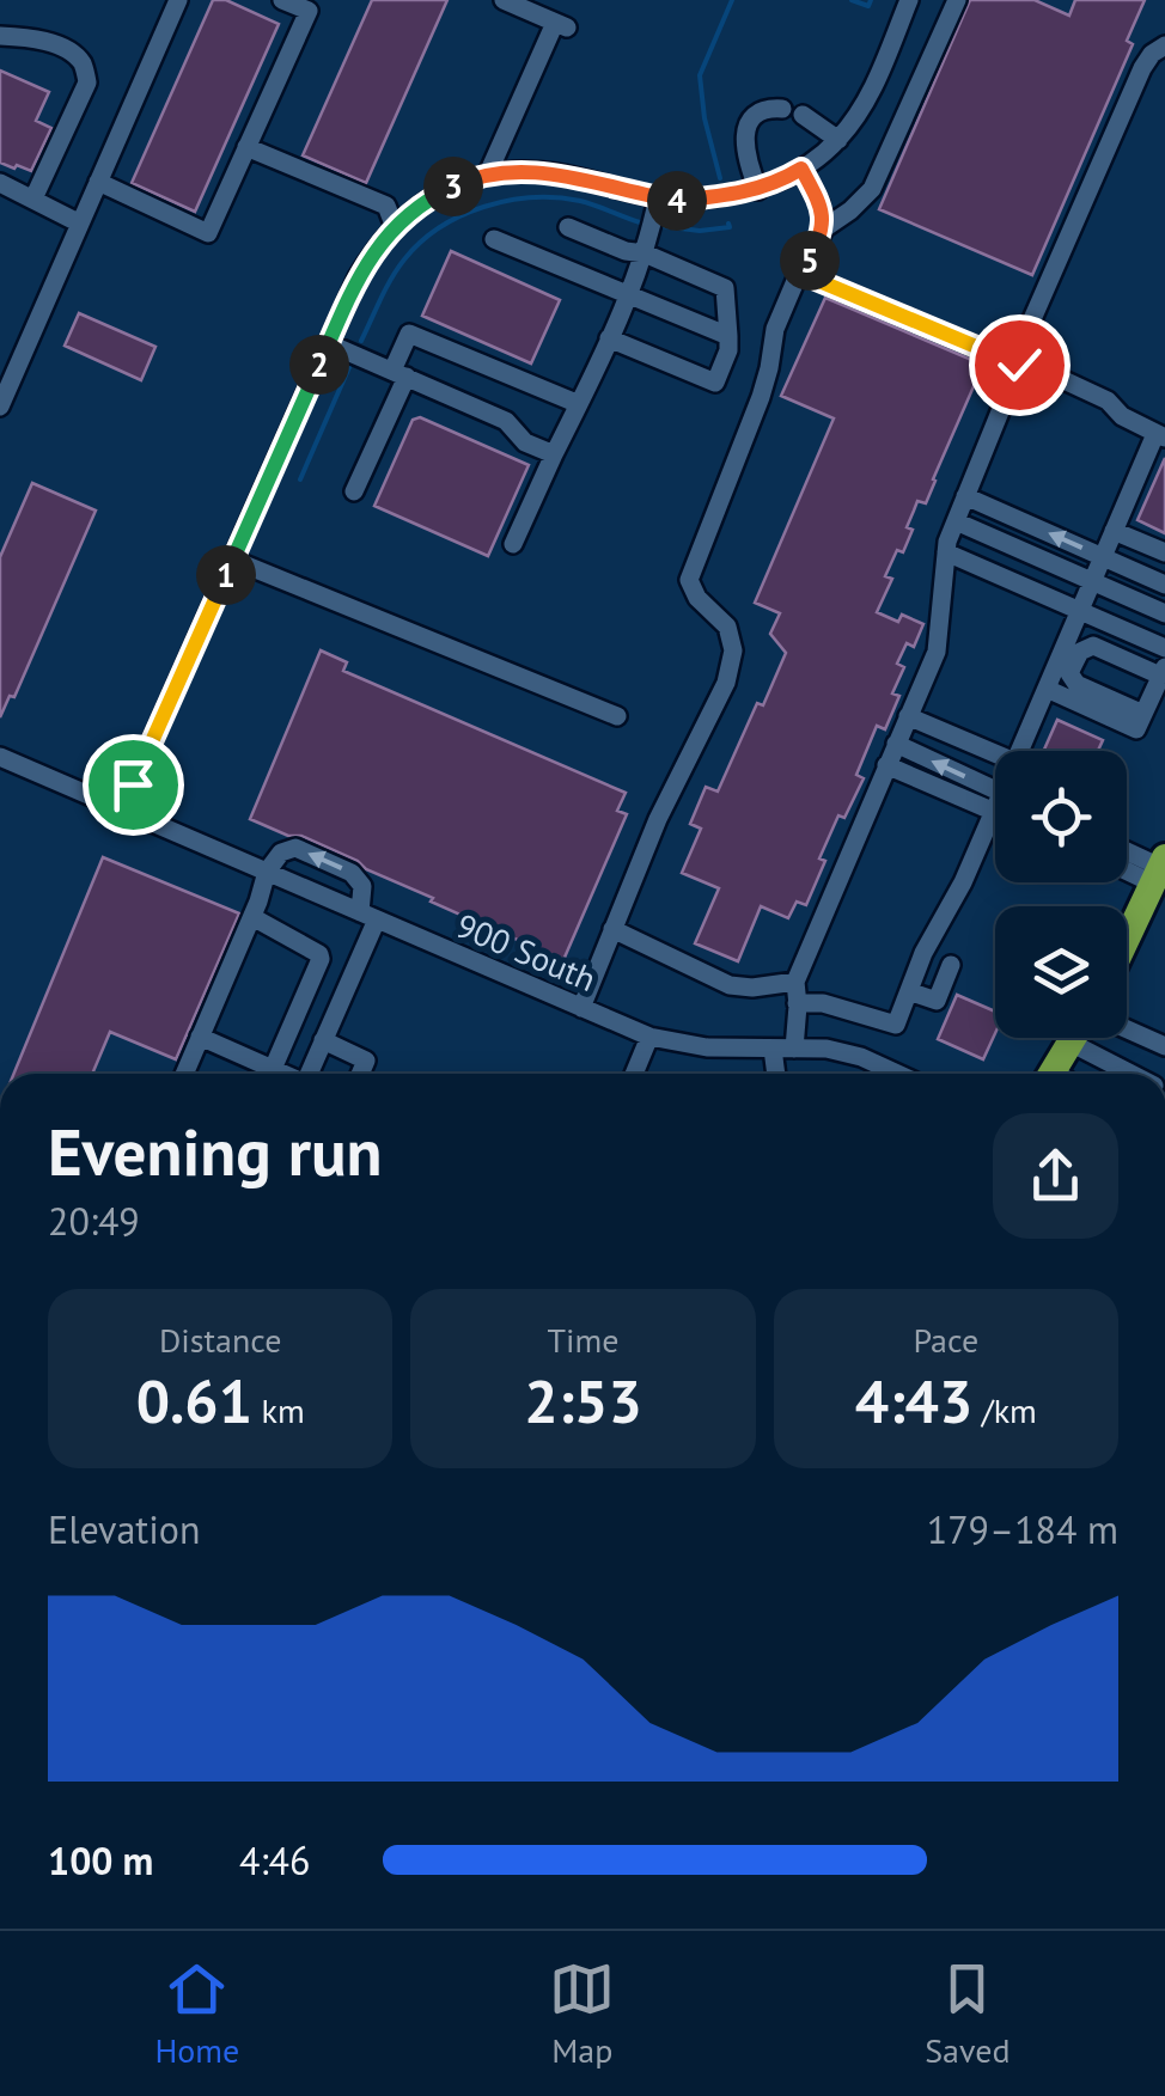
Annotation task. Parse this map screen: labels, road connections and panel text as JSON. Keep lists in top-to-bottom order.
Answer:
{
  "streets": {
    "street": ["900 South"]
  },
  "page": {
    "pins": [
      "3",
      "4",
      "5",
      "2",
      "1"
    ],
    "heading": ["Evening run", "20:49"],
    "stats": [
      ["Distance", "0.61 km"],
      ["Time", "2:53"],
      ["Pace", "4:43 /km"]
    ],
    "chart": ["Elevation", "179–184 m"],
    "list": [
      {
        "name": "100 m",
        "note": "4:46"
      }
    ],
    "tabs": ["Home", "Map", "Saved"]
  }
}
